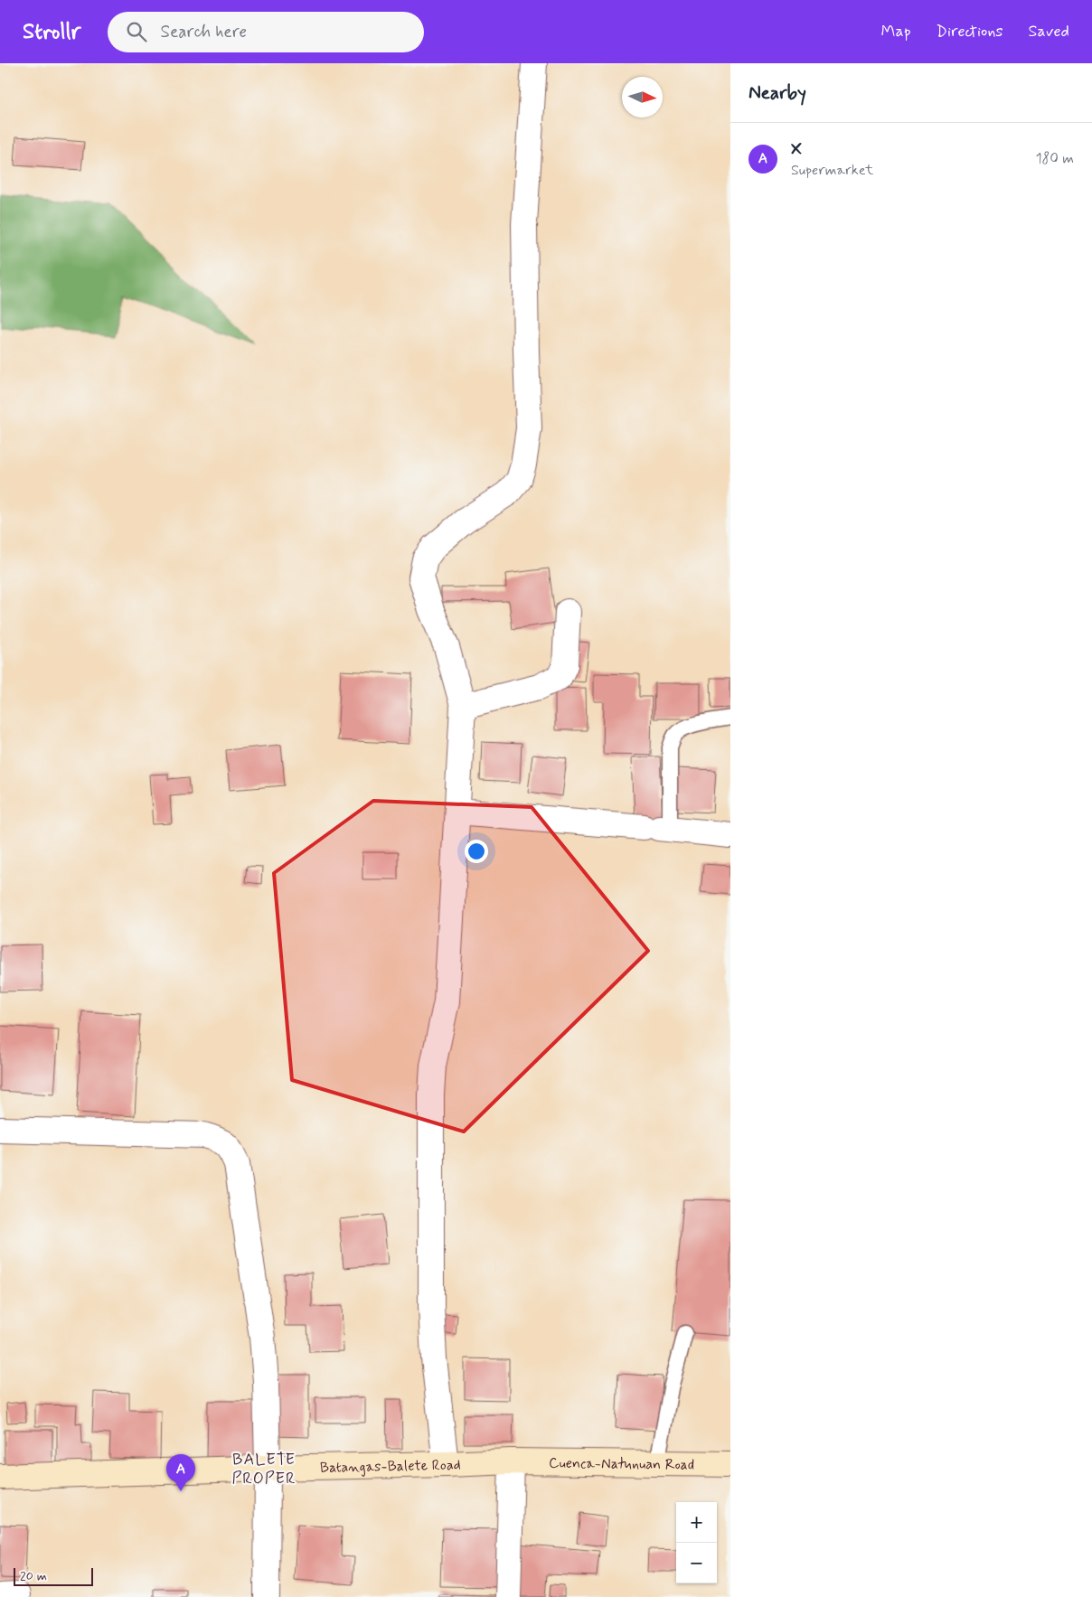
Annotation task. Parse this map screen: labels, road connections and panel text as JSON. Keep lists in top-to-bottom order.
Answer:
{
  "streets": {
    "main road": ["Cuenca-Natunuan Road", "Batangas-Balete Road"]
  },
  "crossings": [
    ["Cuenca-Natunuan Road", "Batangas-Balete Road"]
  ],
  "districts": ["BALETE PROPER"],
  "scale_bar": "20 m",
  "north": "right",
  "page": {
    "header": "Strollr",
    "search": "Search here",
    "nav": ["Map", "Directions", "Saved"],
    "heading": "Nearby",
    "list": [
      {
        "mark": "A",
        "name": "X",
        "note": "Supermarket",
        "value": "180 m"
      }
    ],
    "pins": "A",
    "map_buttons": ["+", "−"],
    "scale": "20 m"
  }
}
